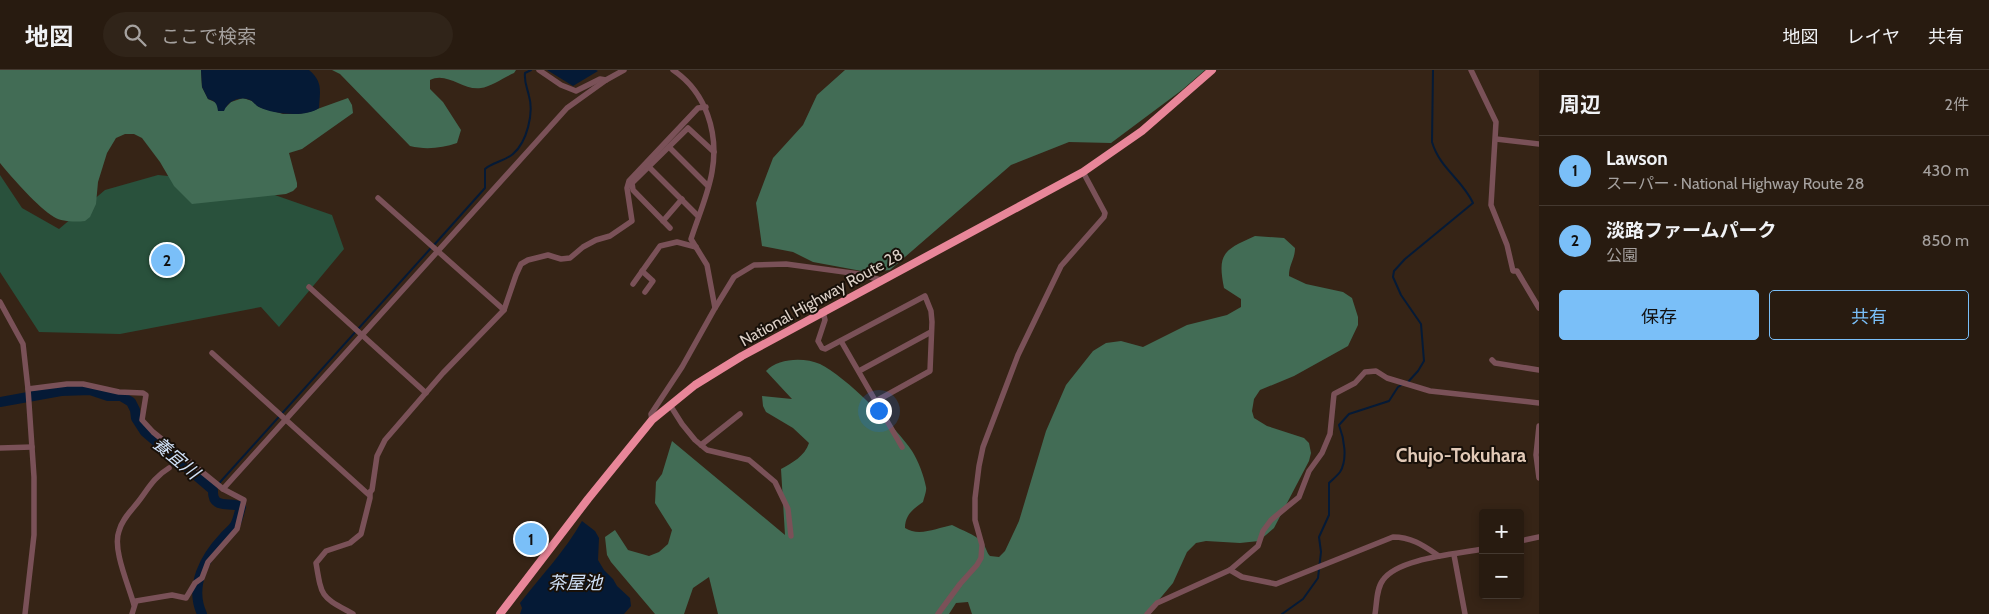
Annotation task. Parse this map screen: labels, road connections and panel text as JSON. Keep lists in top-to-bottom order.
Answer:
{
  "streets": {
    "highway": ["National Highway Route 28"]
  },
  "districts": ["Chujo-Tokuhara"],
  "water": ["養宜川", "茶屋池"],
  "page": {
    "header": "地図",
    "search": "ここで検索",
    "nav": ["地図", "レイヤ", "共有"],
    "heading": ["周辺", "2件"],
    "list": [
      {
        "mark": "1",
        "name": "Lawson",
        "note": "スーパー · National Highway Route 28",
        "value": "430 m"
      },
      {
        "mark": "2",
        "name": "淡路ファームパーク",
        "note": "公園",
        "value": "850 m"
      }
    ],
    "pins": ["2", "1"],
    "buttons": ["保存", "共有"],
    "map_buttons": ["+", "−"]
  }
}
